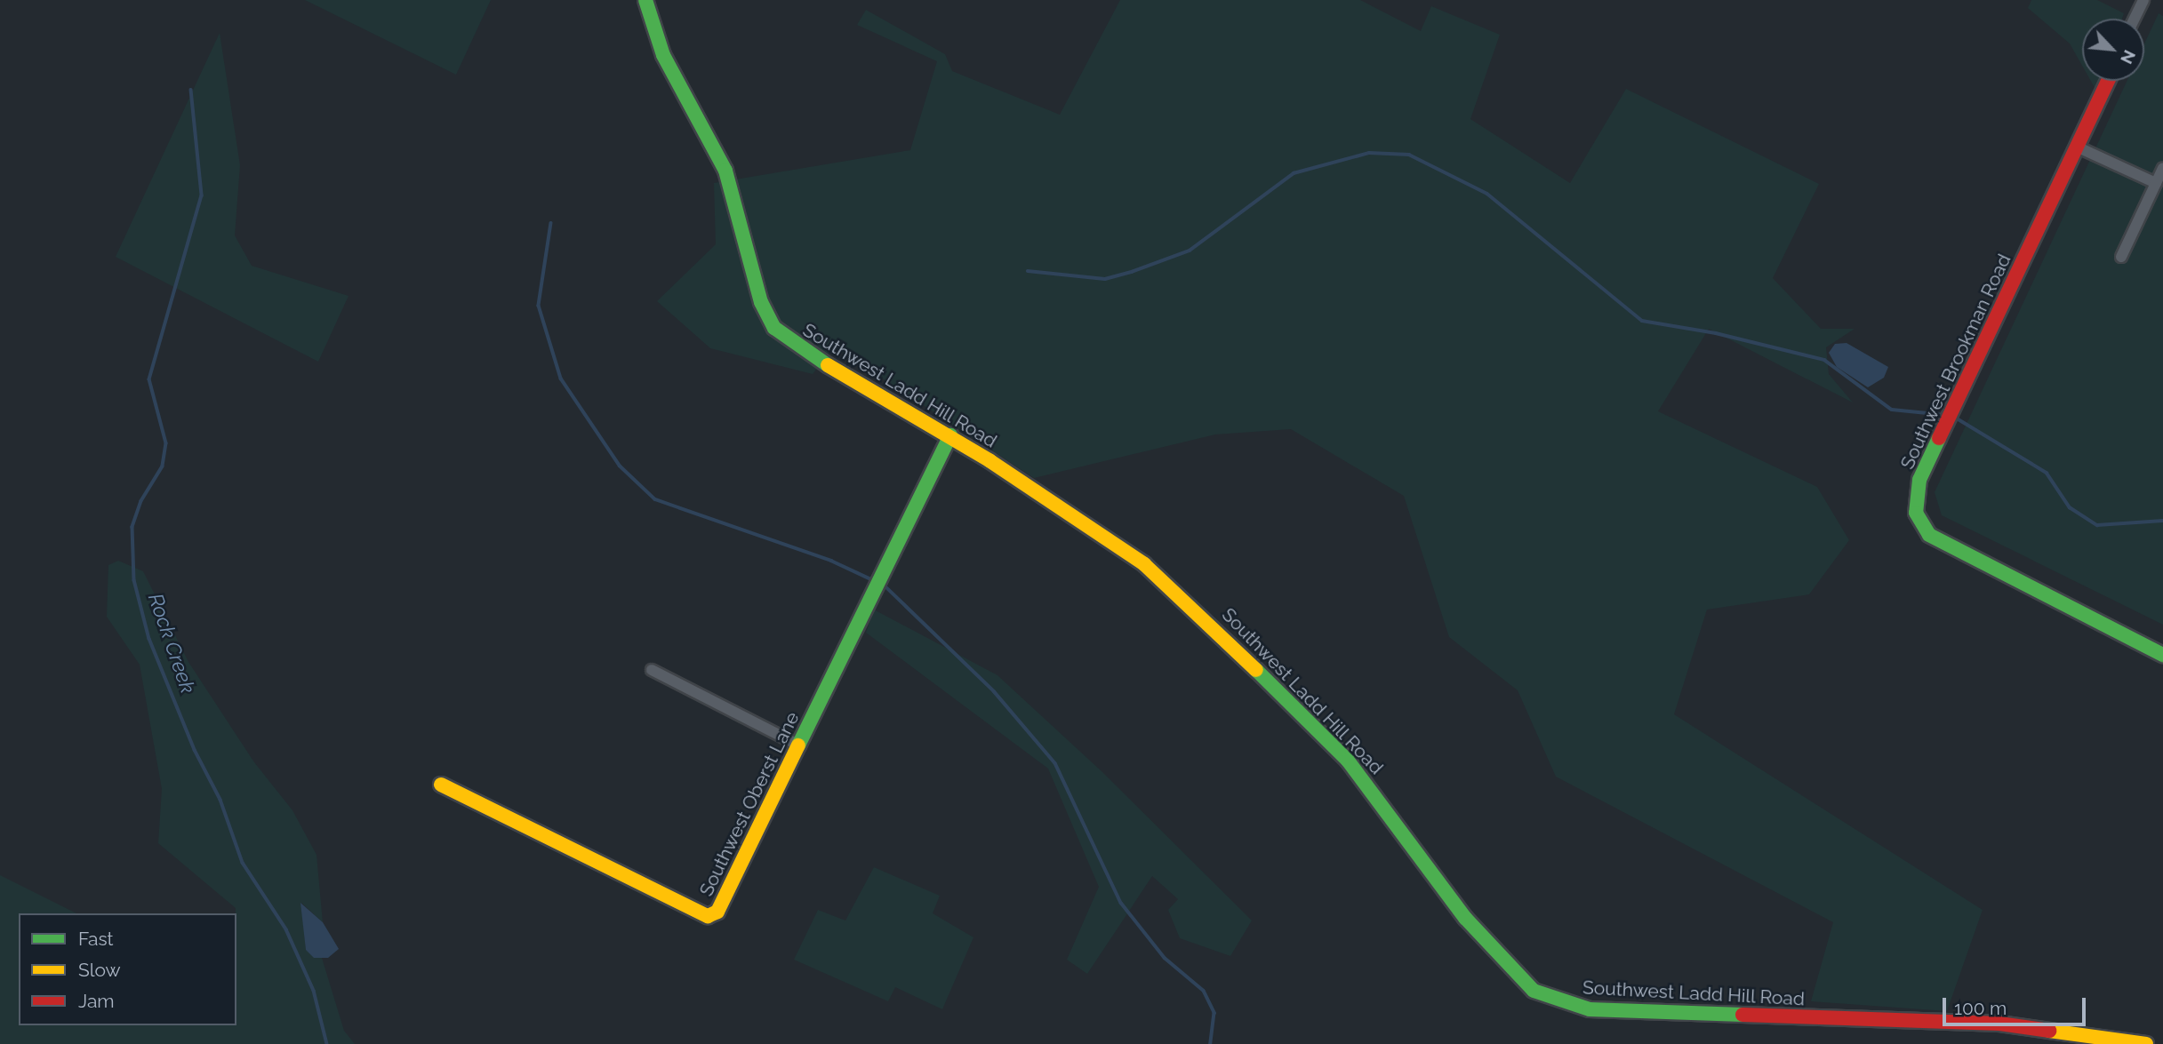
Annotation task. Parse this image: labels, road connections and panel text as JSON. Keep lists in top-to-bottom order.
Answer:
{
  "streets": {
    "street": ["Southwest Brookman Road", "Southwest Ladd Hill Road", "Southwest Oberst Lane"]
  },
  "crossings": [
    ["Southwest Ladd Hill Road", "Southwest Oberst Lane"]
  ],
  "water": ["Rock Creek"],
  "legend": ["Fast", "Slow", "Jam"],
  "scale_bar": "100 m",
  "north": "bottom right"
}
